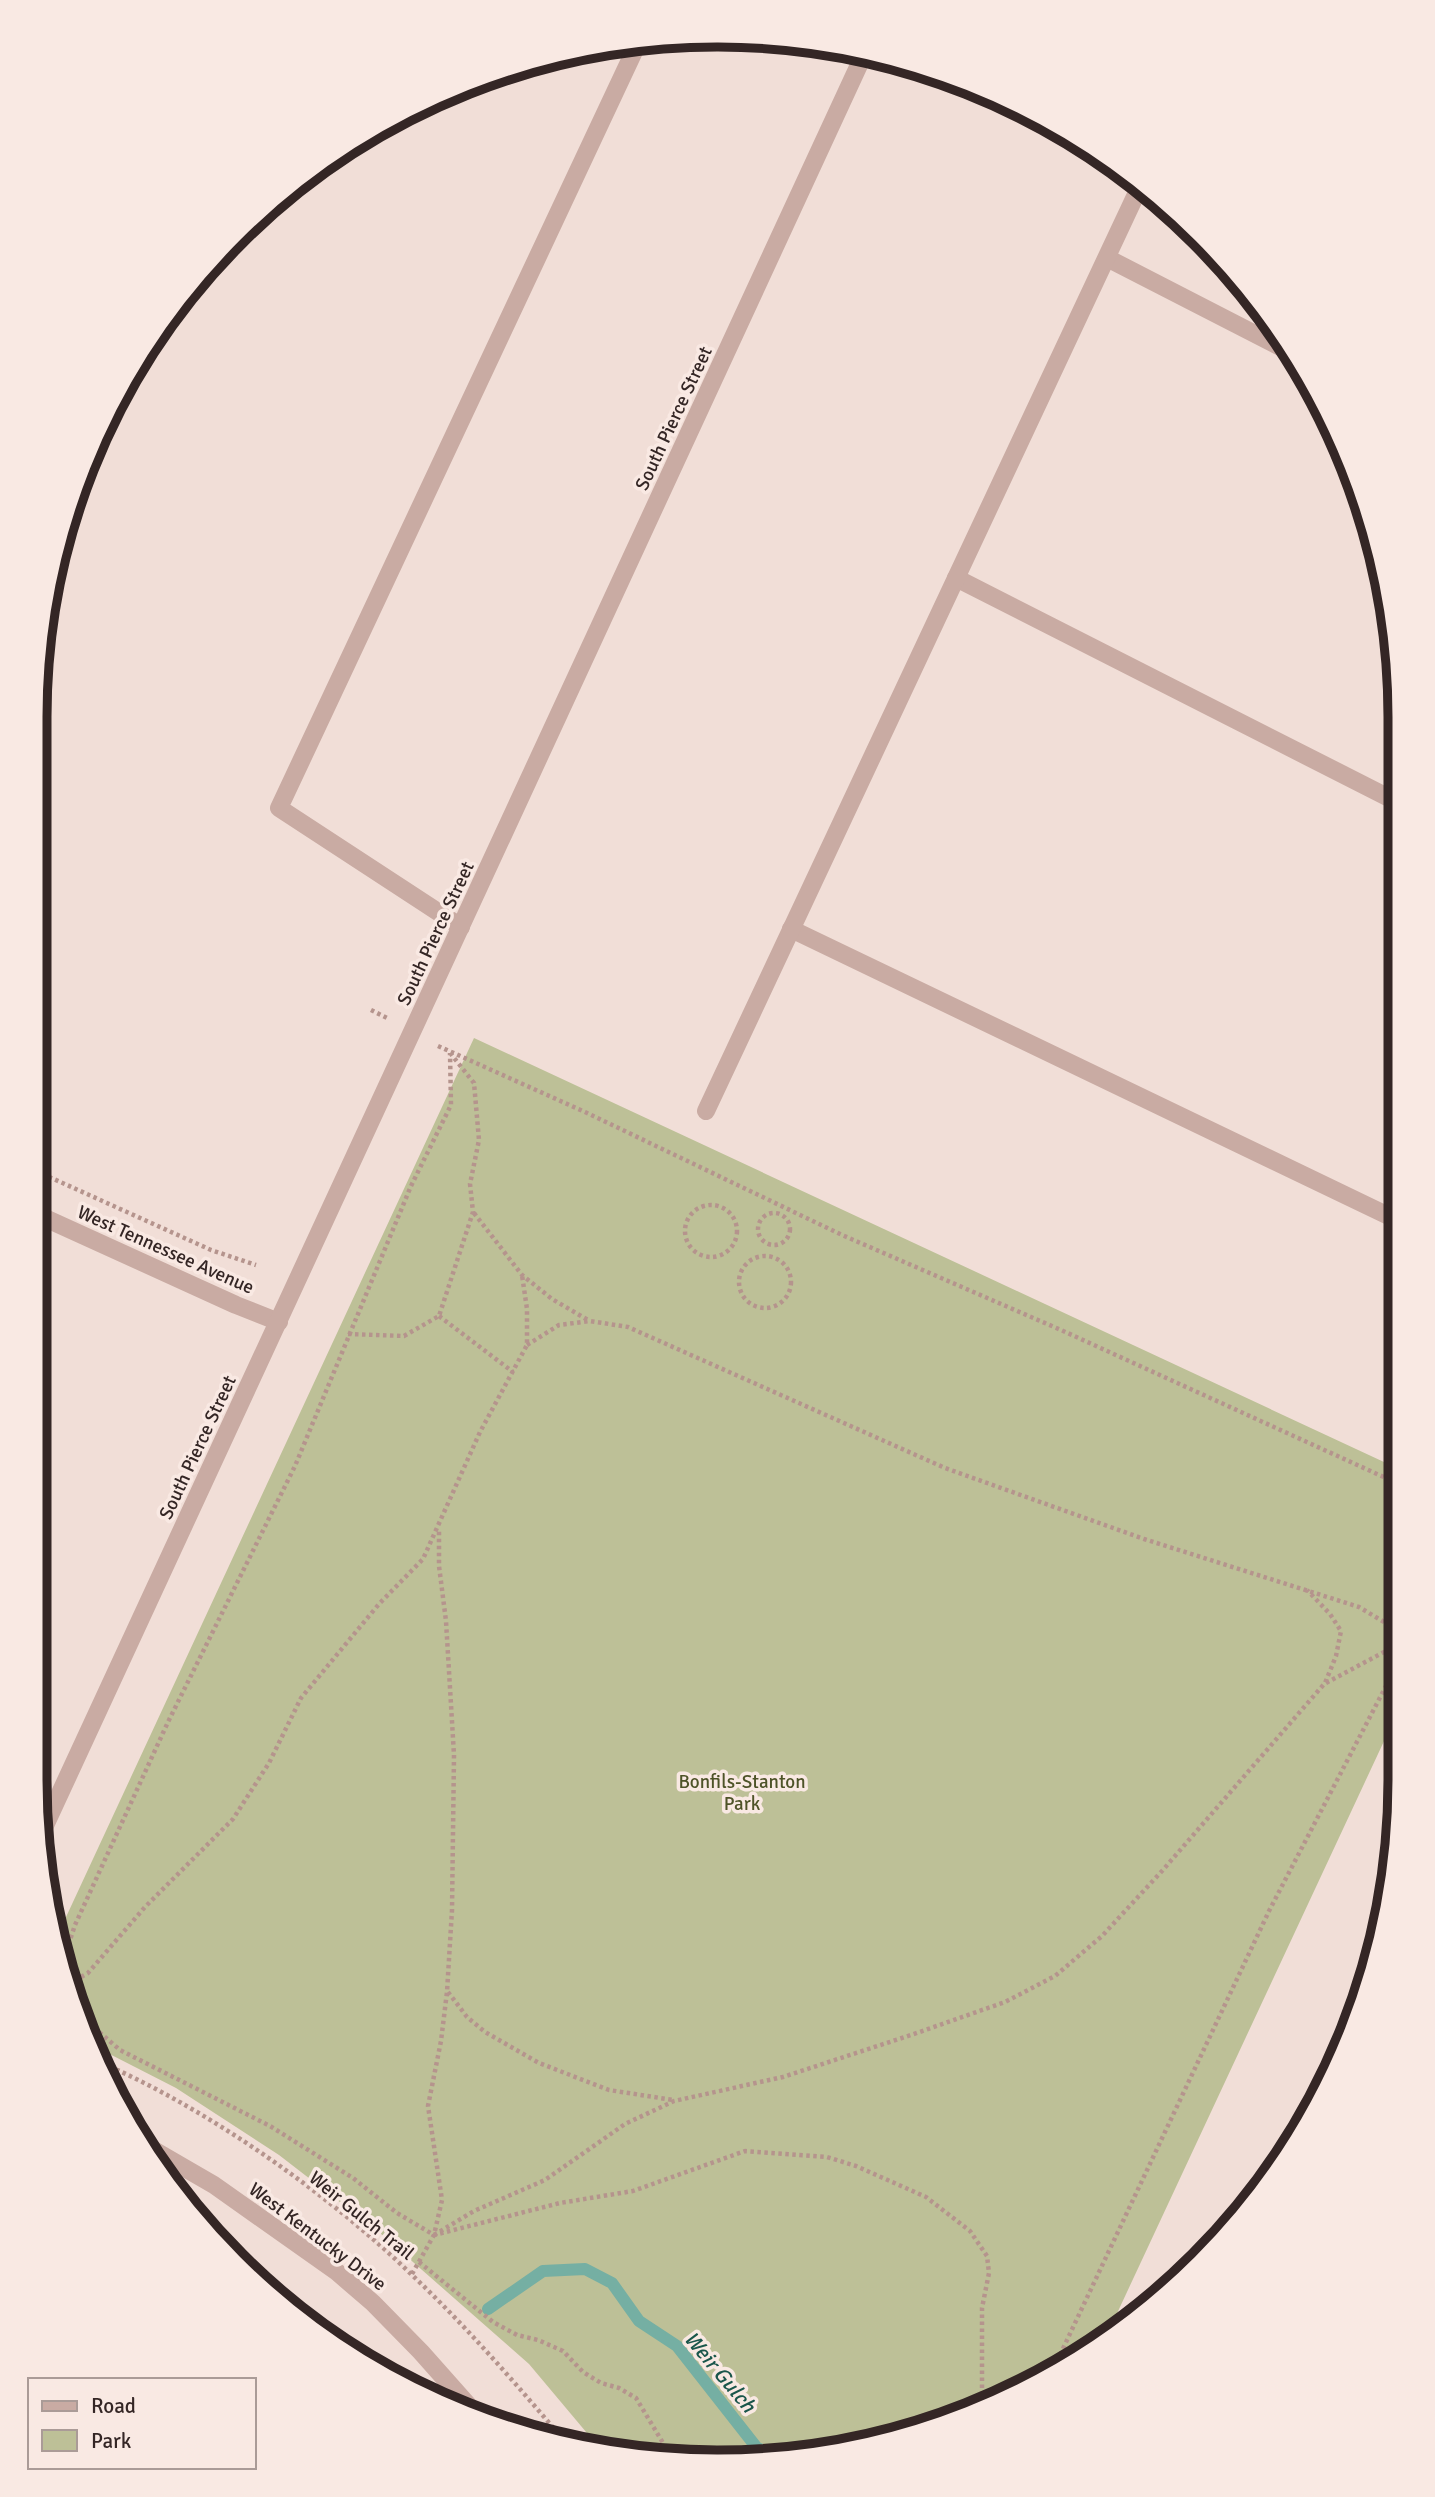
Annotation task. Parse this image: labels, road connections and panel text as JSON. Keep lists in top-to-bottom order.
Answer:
{
  "streets": {
    "street": ["South Pierce Street", "West Tennessee Avenue", "West Kentucky Drive"],
    "path": ["Weir Gulch Trail"]
  },
  "crossings": [
    ["South Pierce Street", "West Tennessee Avenue"]
  ],
  "water": ["Weir Gulch"],
  "parks": ["Bonfils-Stanton Park"],
  "legend": ["Road", "Park"]
}
